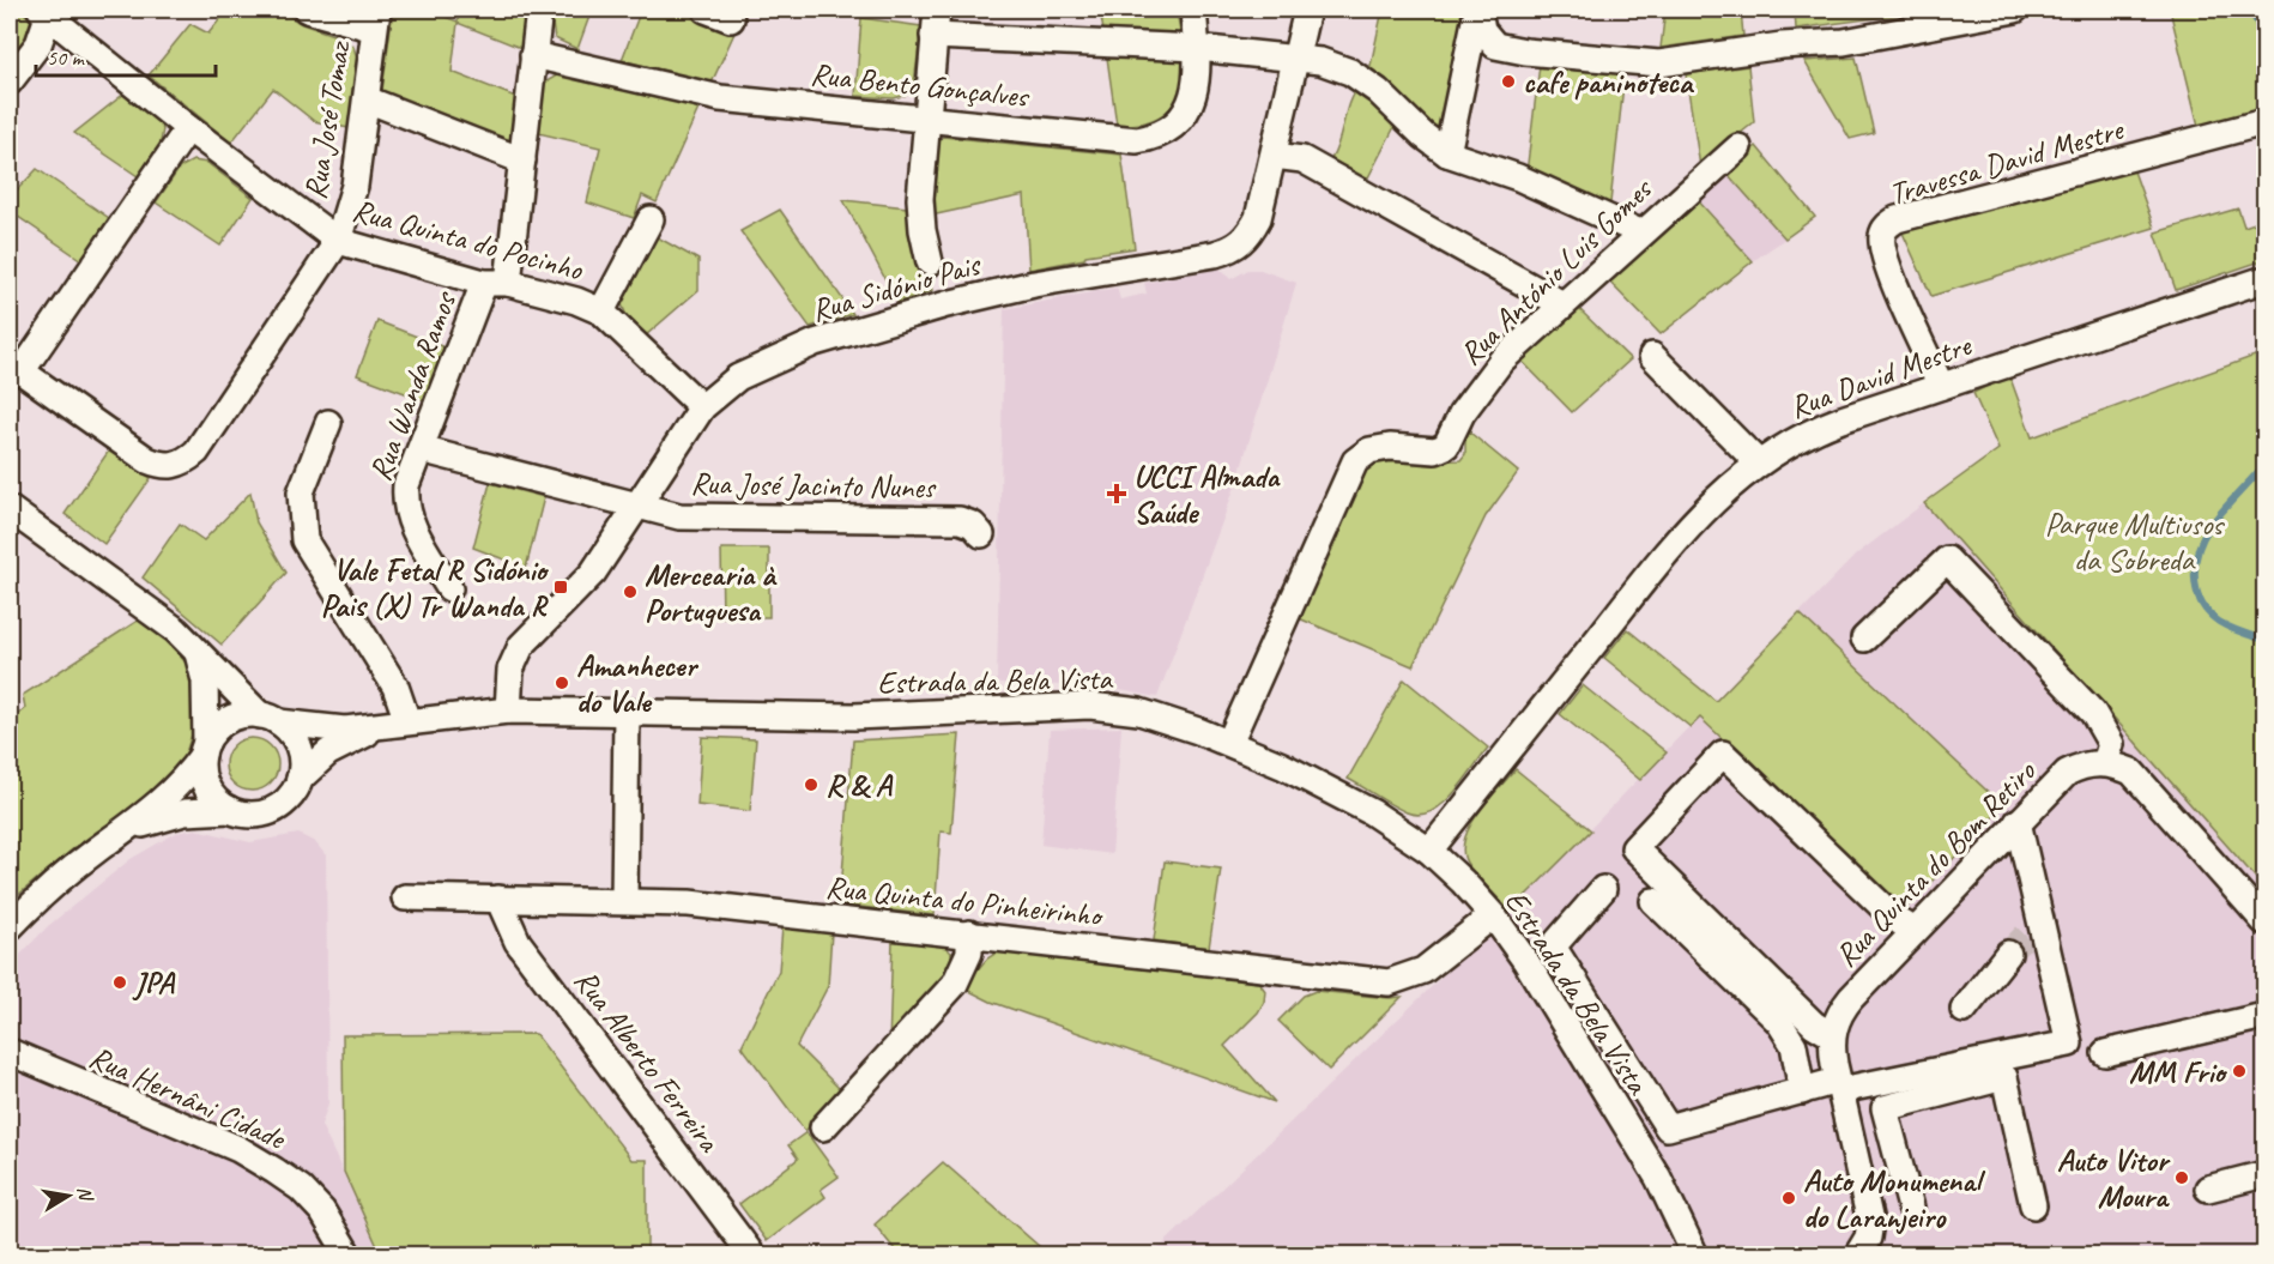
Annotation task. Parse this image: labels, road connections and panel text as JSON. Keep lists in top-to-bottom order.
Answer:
{
  "streets": {
    "street": [
      "Rua Bento Gonçalves",
      "Rua José Tomaz",
      "Travessa David Mestre",
      "Rua Quinta do Pocinho",
      "Rua António Luis Gomes",
      "Rua Sidónio Pais",
      "Rua David Mestre",
      "Rua Wanda Ramos",
      "Rua José Jacinto Nunes",
      "Estrada da Bela Vista",
      "Rua Quinta do Bom Retiro",
      "Rua Quinta do Pinheirinho",
      "Rua Alberto Ferreira",
      "Rua Hernâni Cidade"
    ]
  },
  "crossings": [
    ["Rua Bento Gonçalves", "Rua Wanda Ramos"],
    ["Rua José Tomaz", "Rua Quinta do Pocinho"],
    ["Travessa David Mestre", "Rua David Mestre"],
    ["Rua Quinta do Pocinho", "Rua Sidónio Pais"],
    ["Rua Quinta do Pocinho", "Rua Wanda Ramos"],
    ["Rua António Luis Gomes", "Estrada da Bela Vista"],
    ["Rua Sidónio Pais", "Rua José Jacinto Nunes"],
    ["Rua Sidónio Pais", "Estrada da Bela Vista"],
    ["Rua David Mestre", "Estrada da Bela Vista"],
    ["Rua Wanda Ramos", "Rua José Jacinto Nunes"],
    ["Estrada da Bela Vista", "Rua Quinta do Pinheirinho"],
    ["Rua Quinta do Pinheirinho", "Rua Alberto Ferreira"]
  ],
  "parks": ["Parque Multiusos da Sobreda"],
  "places": {
    "other": [
      "cafe paninoteca",
      "Mercearia à Portuguesa",
      "Amanhecer do Vale",
      "R & A",
      "JPA",
      "MM Frio",
      "Auto Vitor Moura",
      "Auto Monumenal do Laranjeiro"
    ],
    "health": ["UCCI Almada Saúde"],
    "transit": ["Vale Fetal R Sidónio Pais (X) Tr Wanda R"]
  },
  "scale_bar": "50 m",
  "north": "right"
}
